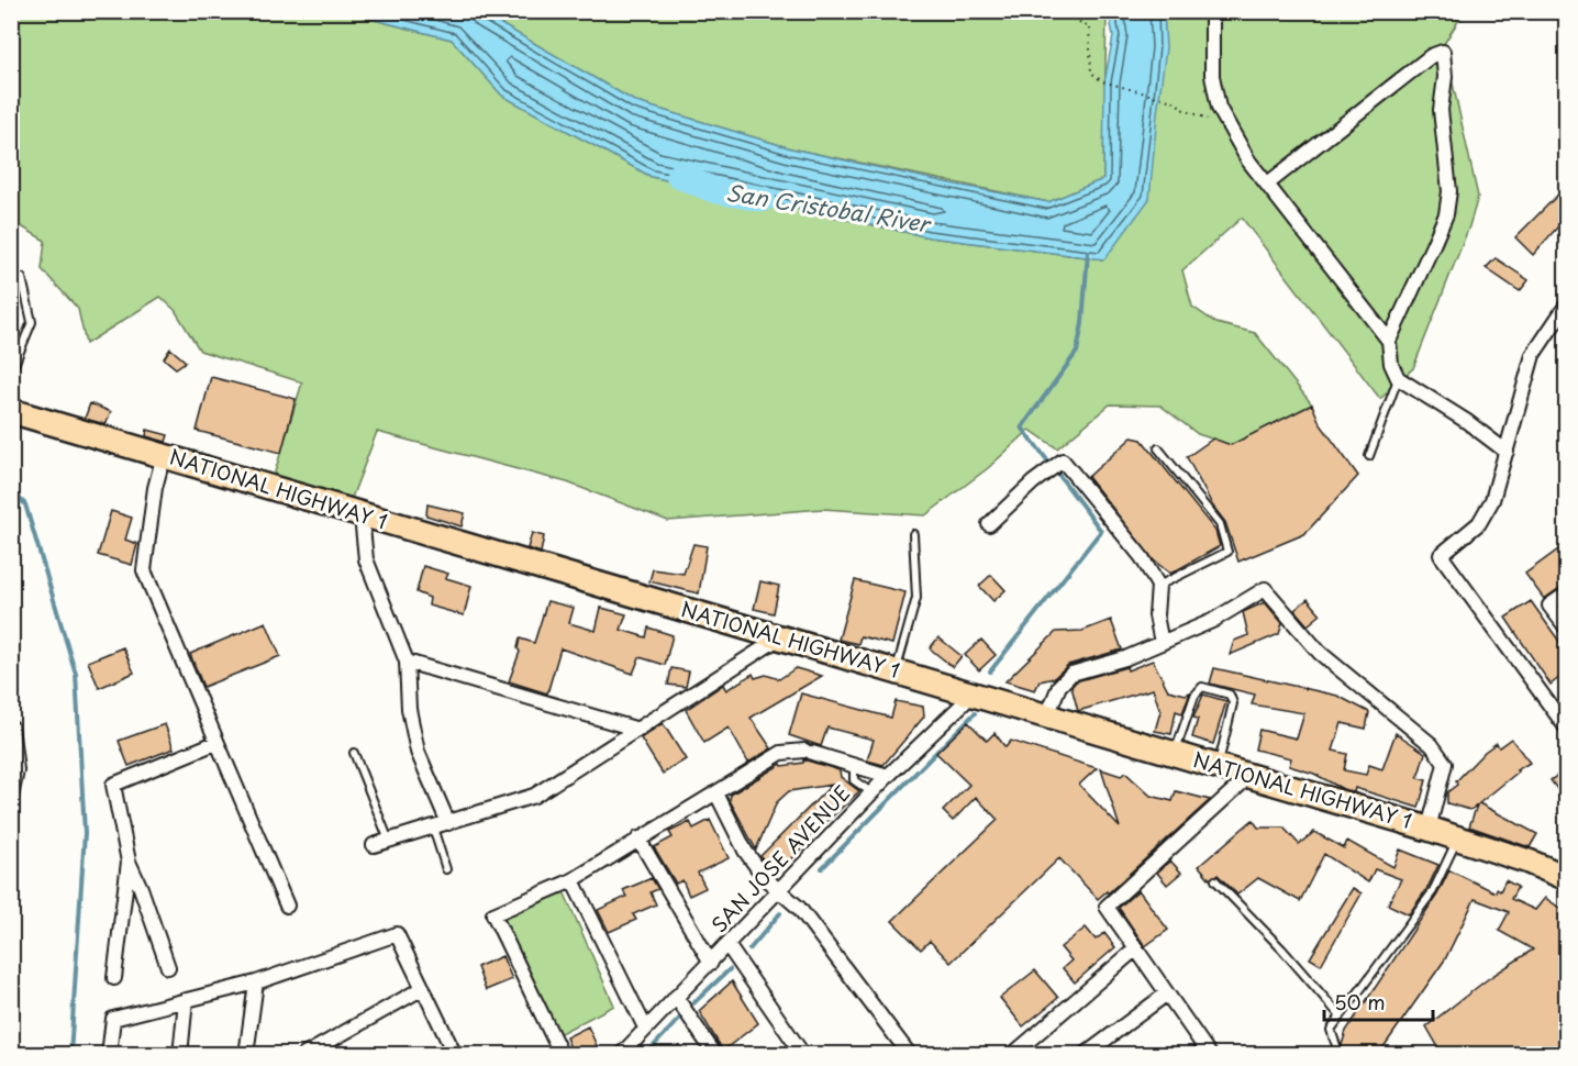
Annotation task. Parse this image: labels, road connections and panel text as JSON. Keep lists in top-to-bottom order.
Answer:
{
  "streets": {
    "highway": ["NATIONAL HIGHWAY 1"],
    "street": ["SAN JOSE AVENUE"]
  },
  "crossings": [
    ["NATIONAL HIGHWAY 1", "SAN JOSE AVENUE"]
  ],
  "water": ["San Cristobal River"],
  "scale_bar": "50 m"
}
